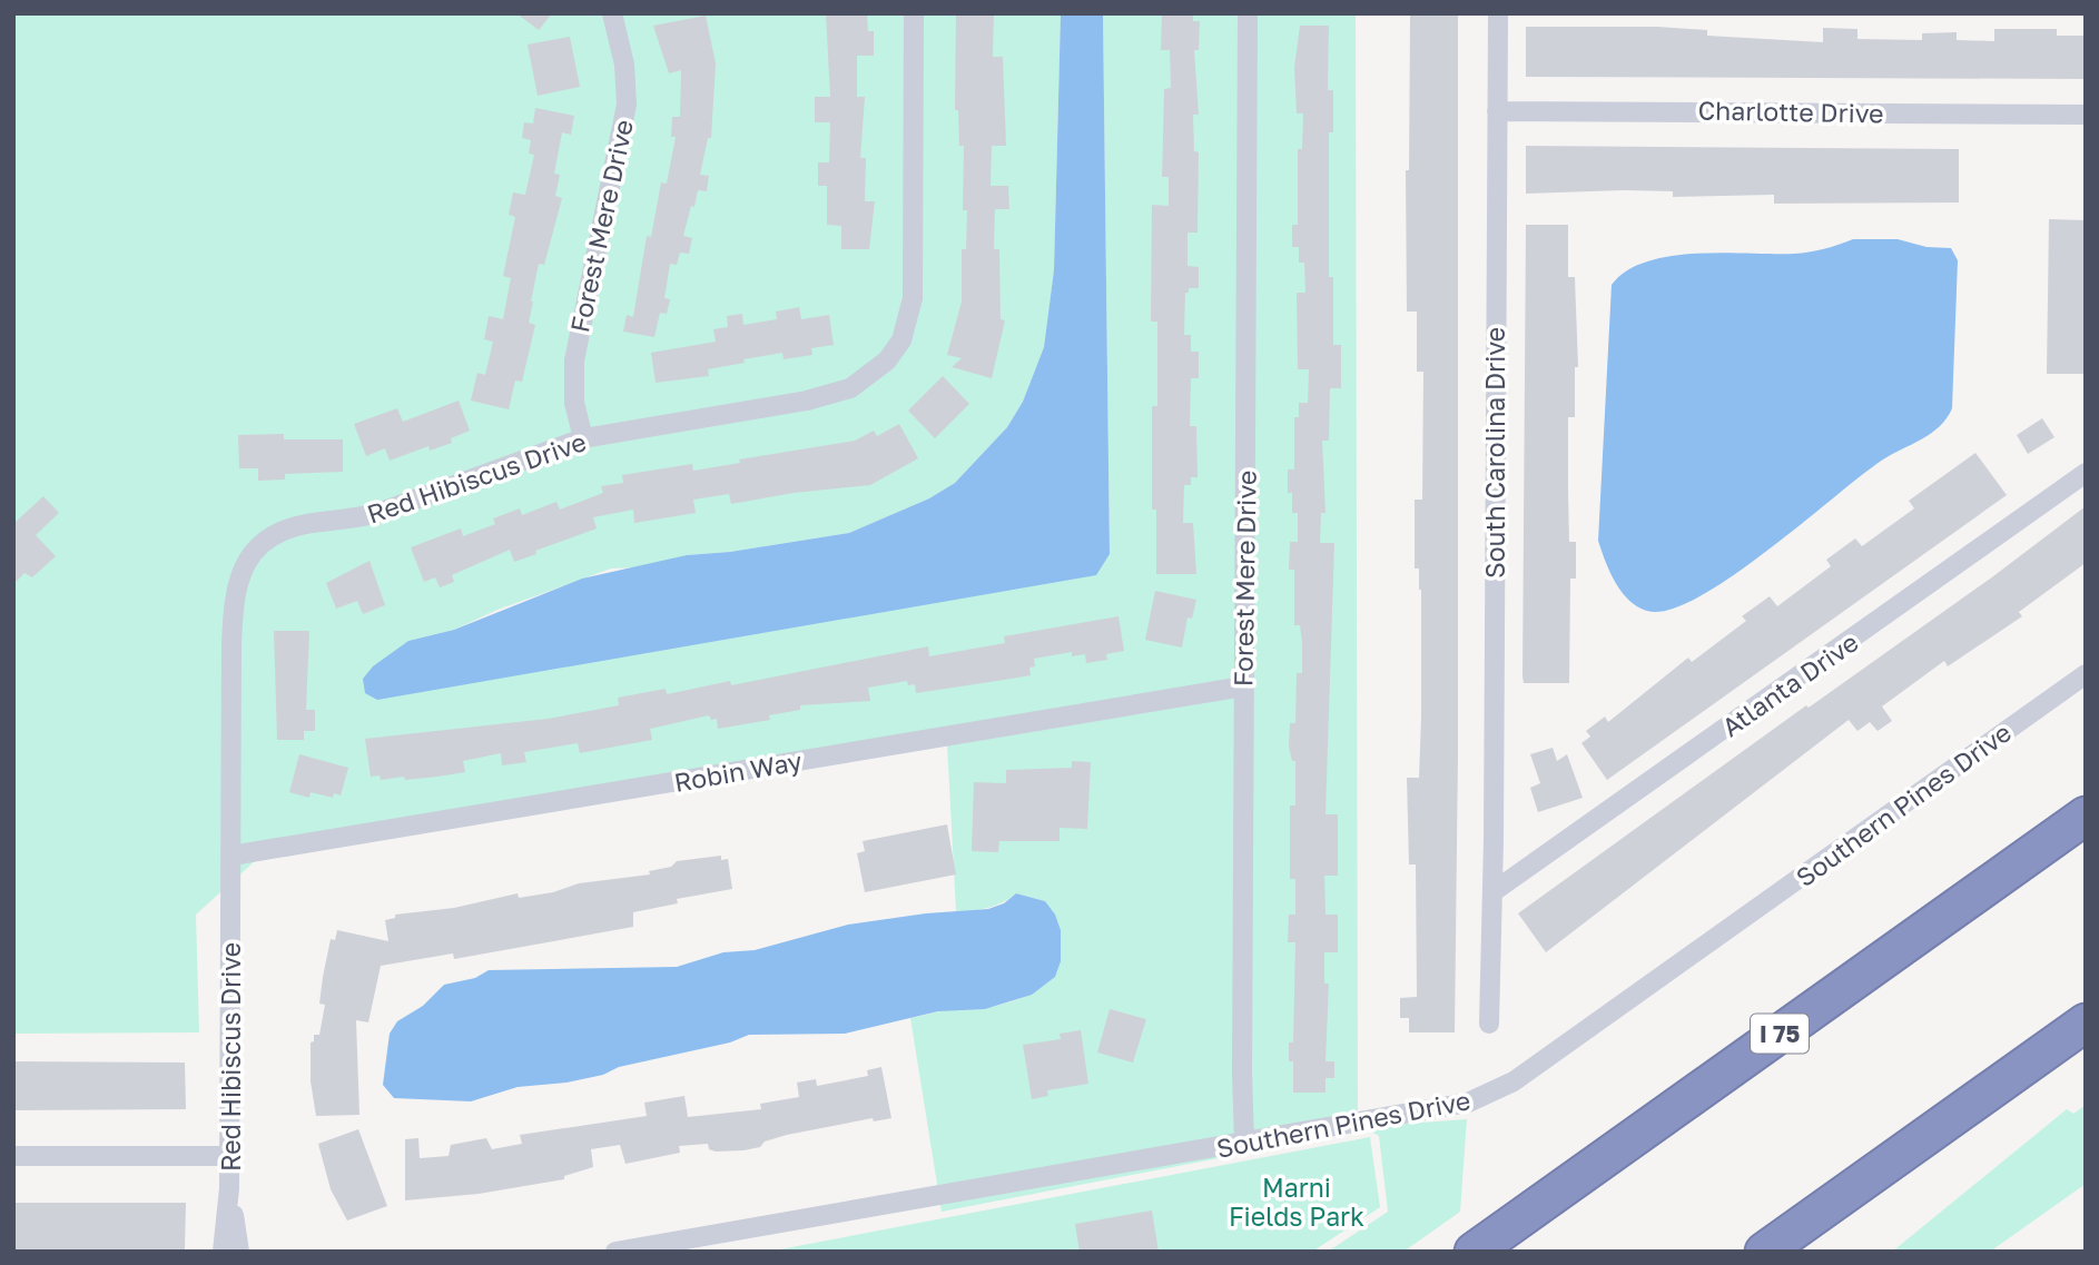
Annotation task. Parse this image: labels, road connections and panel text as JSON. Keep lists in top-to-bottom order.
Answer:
{
  "streets": {
    "highway": ["I 75"],
    "street": [
      "Charlotte Drive",
      "Forest Mere Drive",
      "South Carolina Drive",
      "Red Hibiscus Drive",
      "Atlanta Drive",
      "Robin Way",
      "Southern Pines Drive"
    ]
  },
  "crossings": [
    ["Charlotte Drive", "South Carolina Drive"],
    ["Forest Mere Drive", "Red Hibiscus Drive"],
    ["Forest Mere Drive", "Robin Way"],
    ["Forest Mere Drive", "Southern Pines Drive"],
    ["South Carolina Drive", "Atlanta Drive"],
    ["Red Hibiscus Drive", "Robin Way"]
  ],
  "parks": ["Marni Fields Park"]
}
